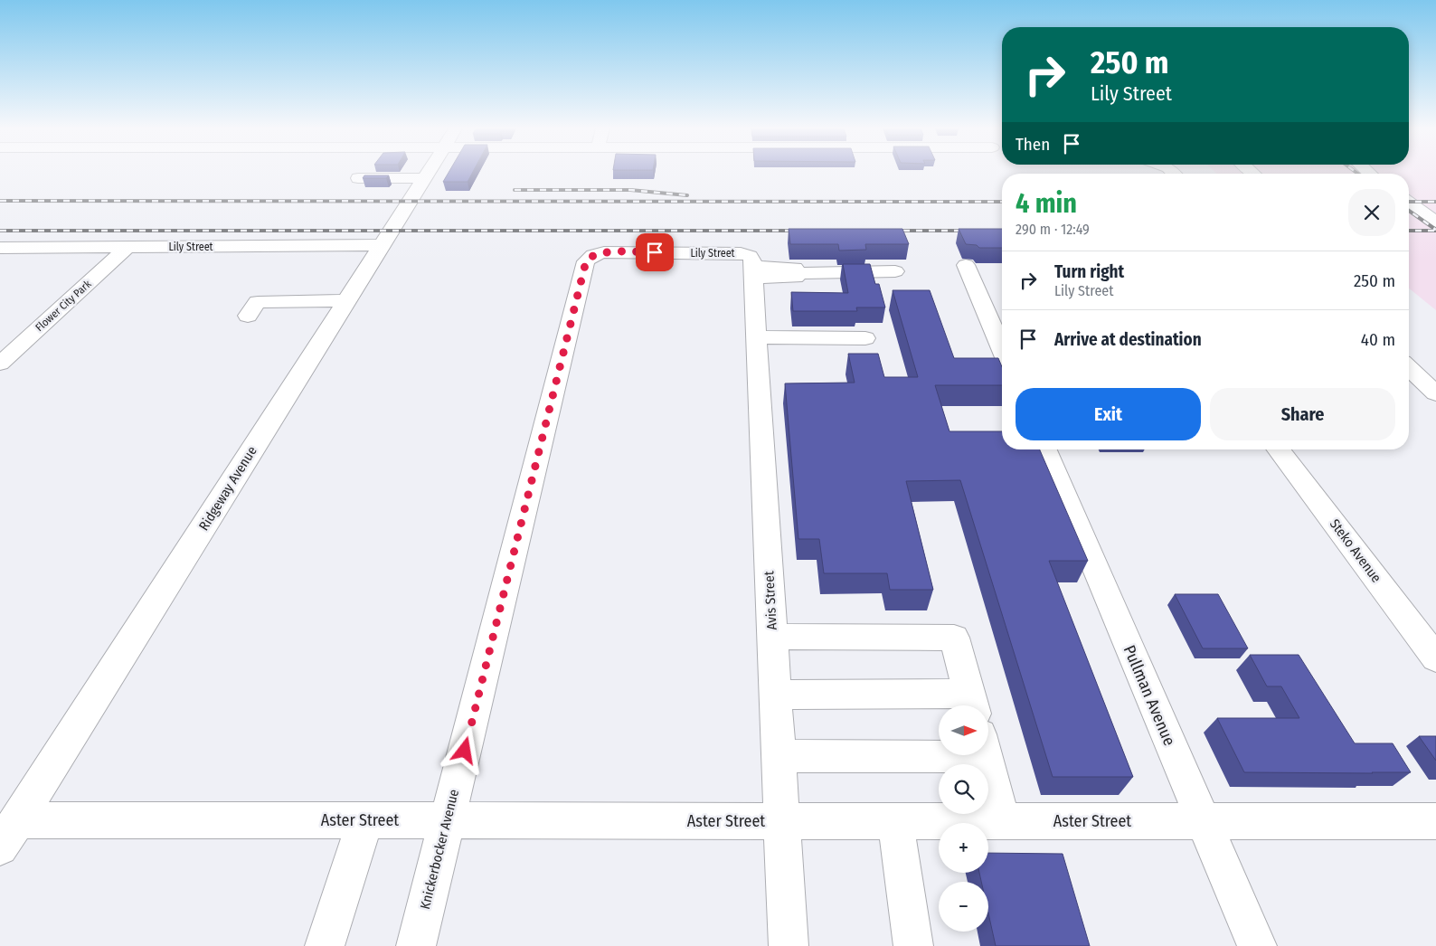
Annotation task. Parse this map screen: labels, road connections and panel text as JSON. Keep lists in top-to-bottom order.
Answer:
{
  "streets": {
    "street": [
      "Lily Street",
      "Flower City Park",
      "Ridgeway Avenue",
      "Steko Avenue",
      "Avis Street",
      "Pullman Avenue",
      "Aster Street",
      "Knickerbocker Avenue"
    ]
  },
  "crossings": [
    ["Lily Street", "Flower City Park"],
    ["Lily Street", "Ridgeway Avenue"],
    ["Lily Street", "Avis Street"],
    ["Lily Street", "Knickerbocker Avenue"],
    ["Ridgeway Avenue", "Aster Street"],
    ["Avis Street", "Aster Street"],
    ["Pullman Avenue", "Aster Street"],
    ["Aster Street", "Knickerbocker Avenue"]
  ],
  "north": "right",
  "page": {
    "turn": ["250 m", "Lily Street"],
    "then": "Then",
    "heading": ["4 min", "290 m · 12:49"],
    "list": [
      {
        "name": "Turn right",
        "note": "Lily Street",
        "value": "250 m"
      },
      {
        "name": "Arrive at destination",
        "value": "40 m"
      }
    ],
    "buttons": ["Exit", "Share"],
    "map_buttons": ["+", "−"]
  }
}
